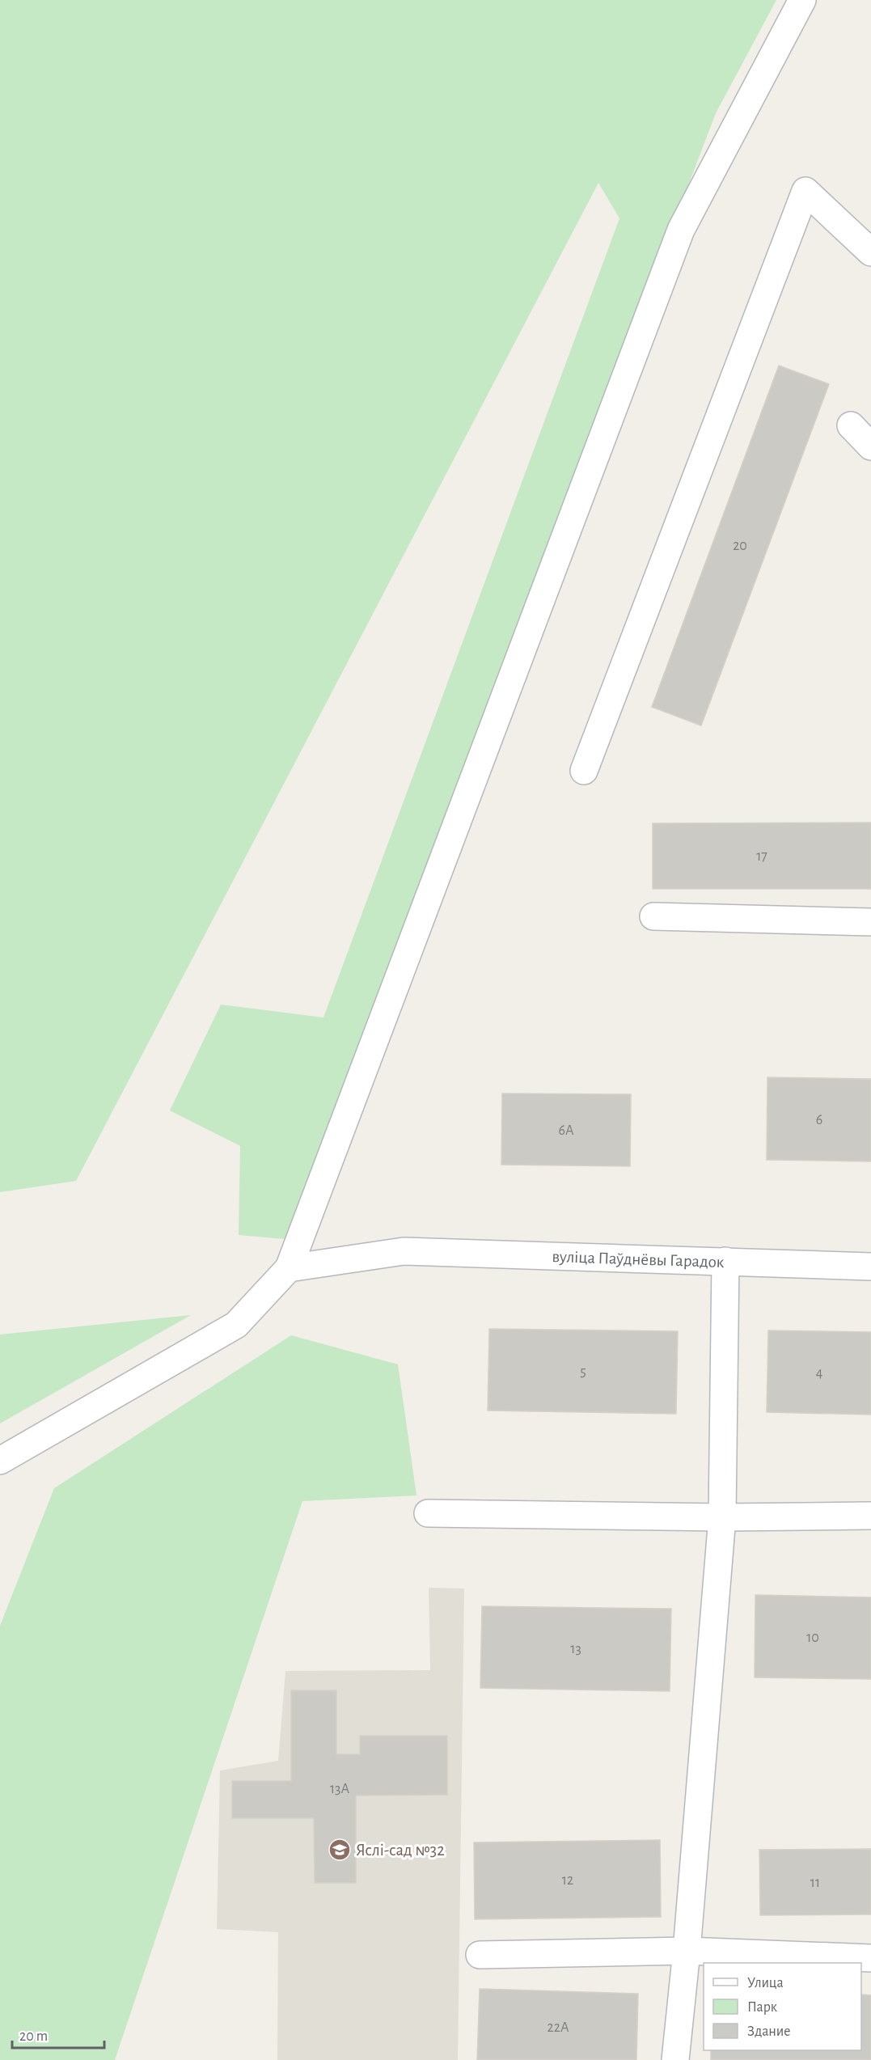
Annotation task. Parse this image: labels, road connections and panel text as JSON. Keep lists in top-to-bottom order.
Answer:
{
  "streets": {
    "street": ["вуліца Паўднёвы Гарадок"]
  },
  "places": {
    "school or university": ["Яслі-сад №32"]
  },
  "house_numbers": [
    "20",
    "17",
    "6",
    "6А",
    "5",
    "4",
    "10",
    "13",
    "13А",
    "12",
    "11",
    "22А"
  ],
  "legend": ["Улица", "Парк", "Здание"],
  "scale_bar": "20 m"
}
